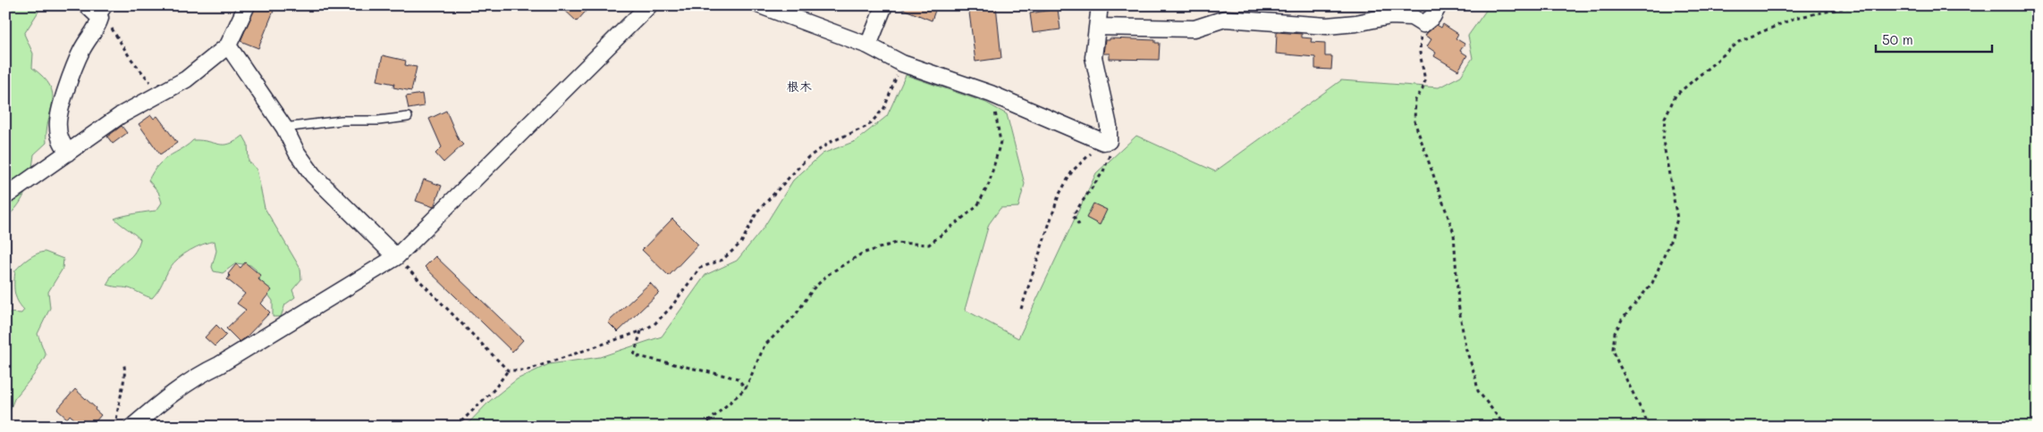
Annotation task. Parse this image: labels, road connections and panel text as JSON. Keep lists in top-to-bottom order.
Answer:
{
  "districts": ["根木"],
  "scale_bar": "50 m"
}
